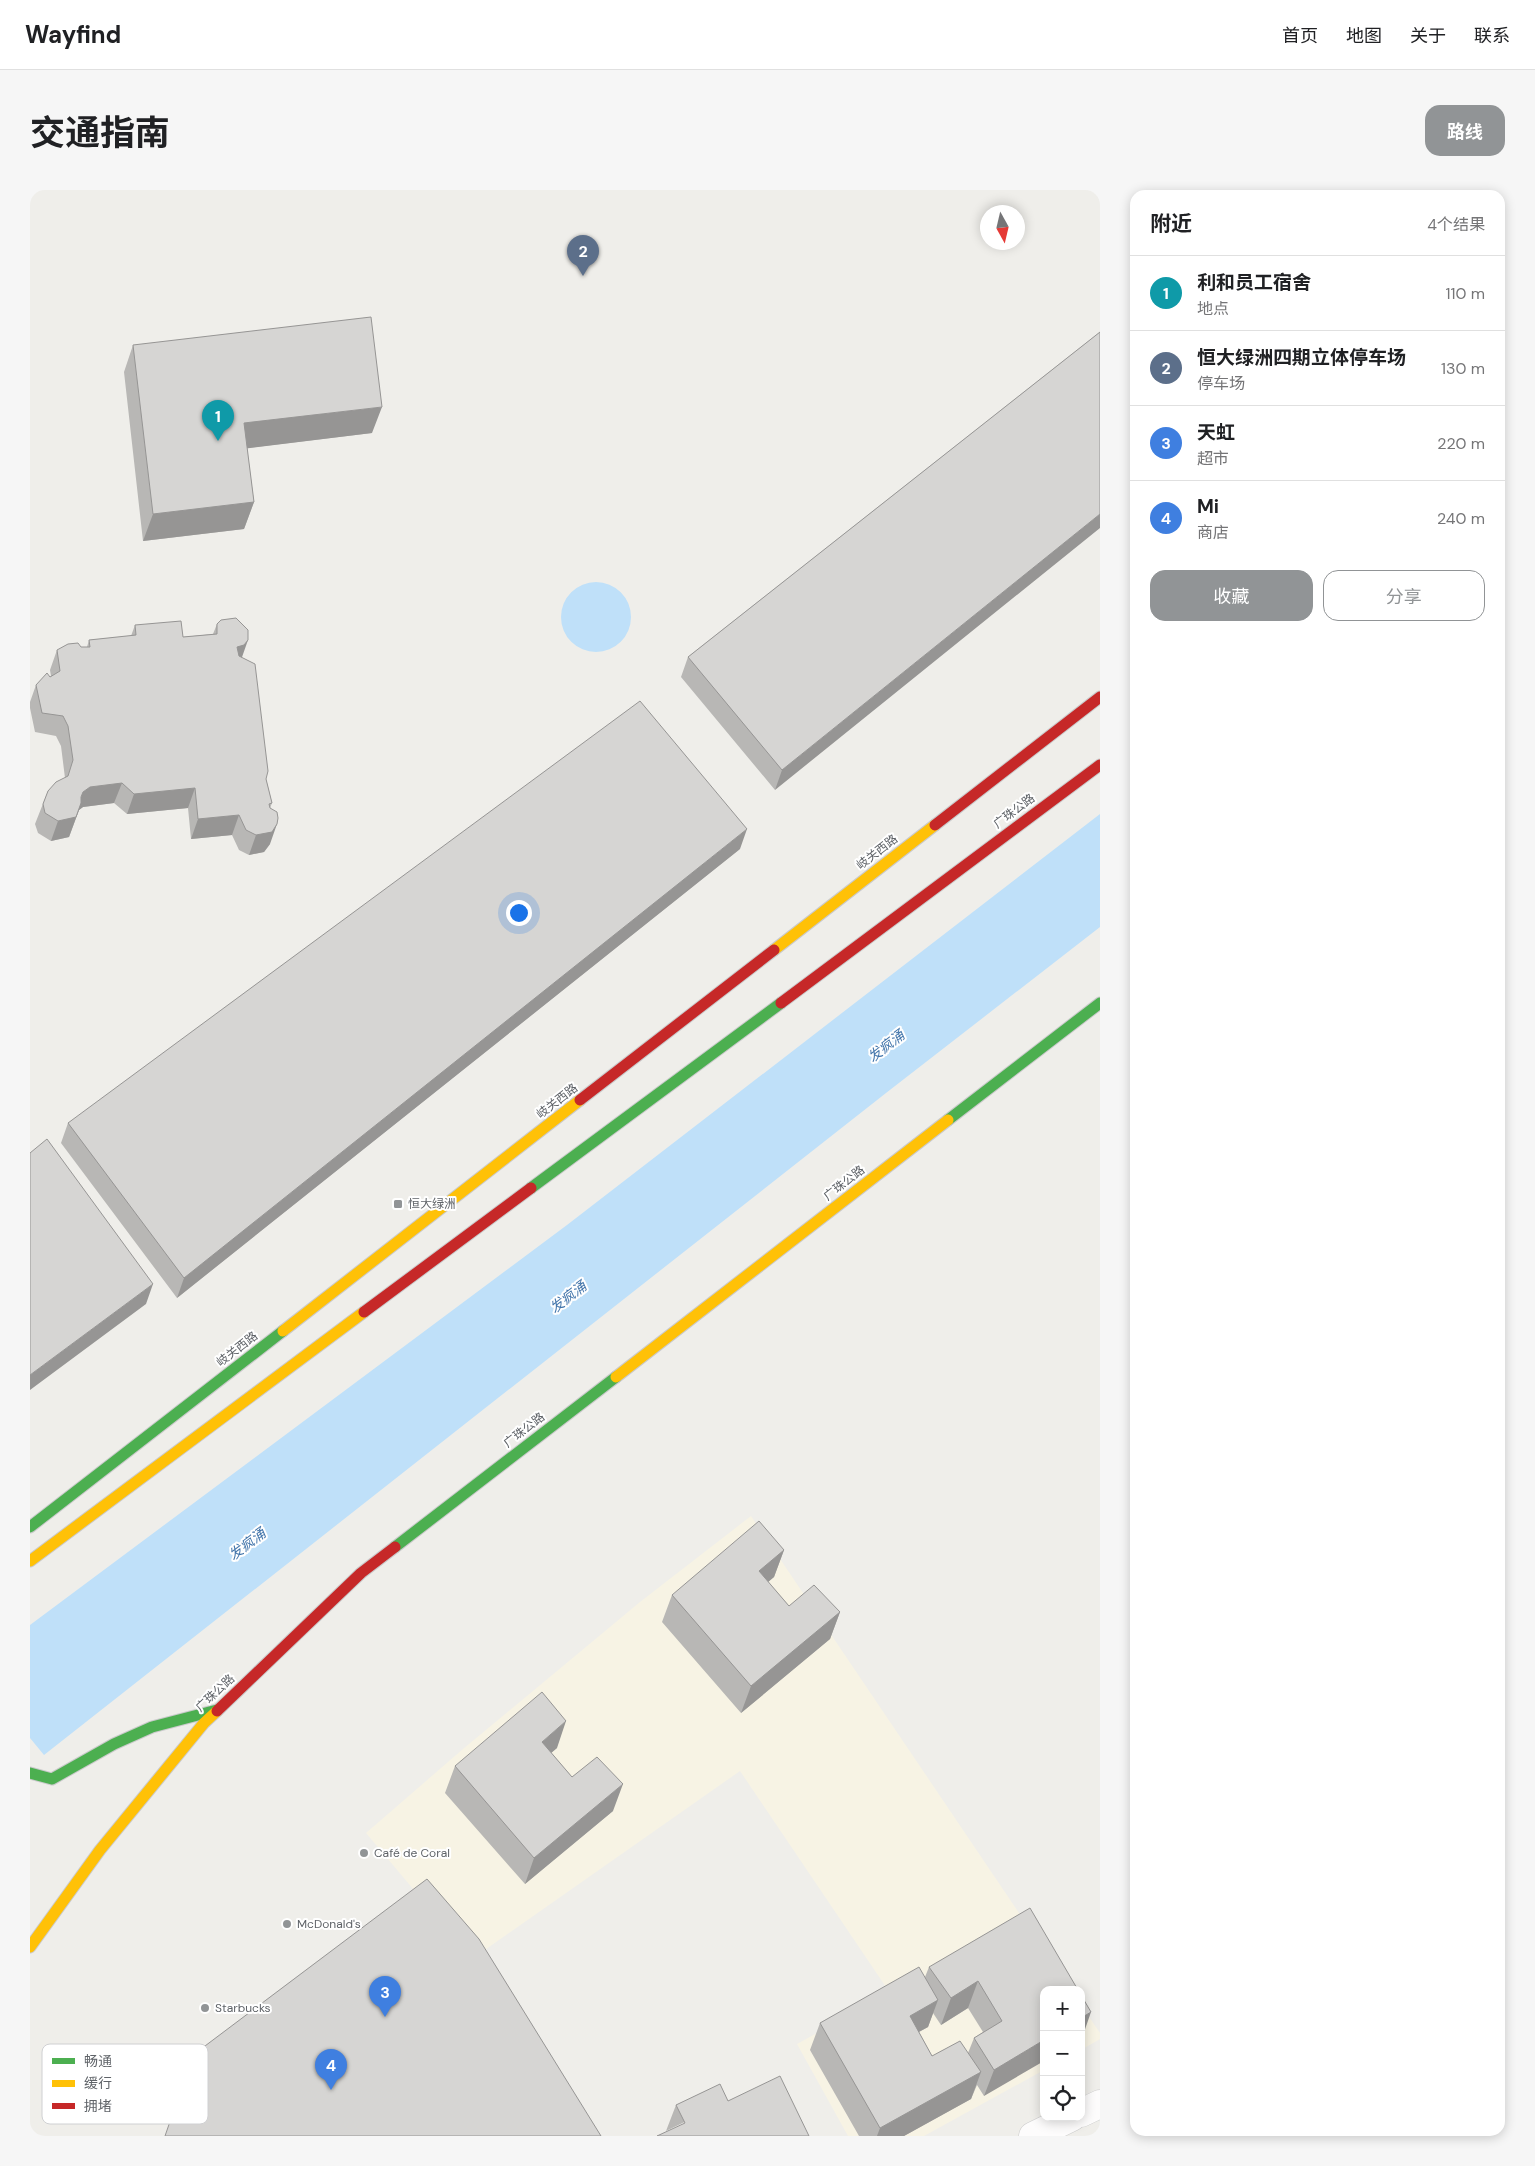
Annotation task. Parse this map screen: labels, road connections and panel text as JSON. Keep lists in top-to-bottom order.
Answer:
{
  "streets": {
    "main road": ["广珠公路", "岐关西路"]
  },
  "water": ["发疯涌"],
  "places": {
    "transit": ["恒大绿洲"],
    "other": ["Café de Coral", "McDonald's", "Starbucks"]
  },
  "legend": ["畅通", "缓行", "拥堵"],
  "north": "bottom",
  "page": {
    "header": "Wayfind",
    "nav": [
      "首页",
      "地图",
      "关于",
      "联系"
    ],
    "title": "交通指南",
    "buttons": [
      "路线",
      ["收藏", "分享"]
    ],
    "heading": ["附近", "4个结果"],
    "pins": [
      "2",
      "1",
      "3",
      "4"
    ],
    "list": [
      {
        "mark": "1",
        "name": "利和员工宿舍",
        "note": "地点",
        "value": "110 m"
      },
      {
        "mark": "2",
        "name": "恒大绿洲四期立体停车场",
        "note": "停车场",
        "value": "130 m"
      },
      {
        "mark": "3",
        "name": "天虹",
        "note": "超市",
        "value": "220 m"
      },
      {
        "mark": "4",
        "name": "Mi",
        "note": "商店",
        "value": "240 m"
      }
    ],
    "map_buttons": ["+", "−"]
  }
}
